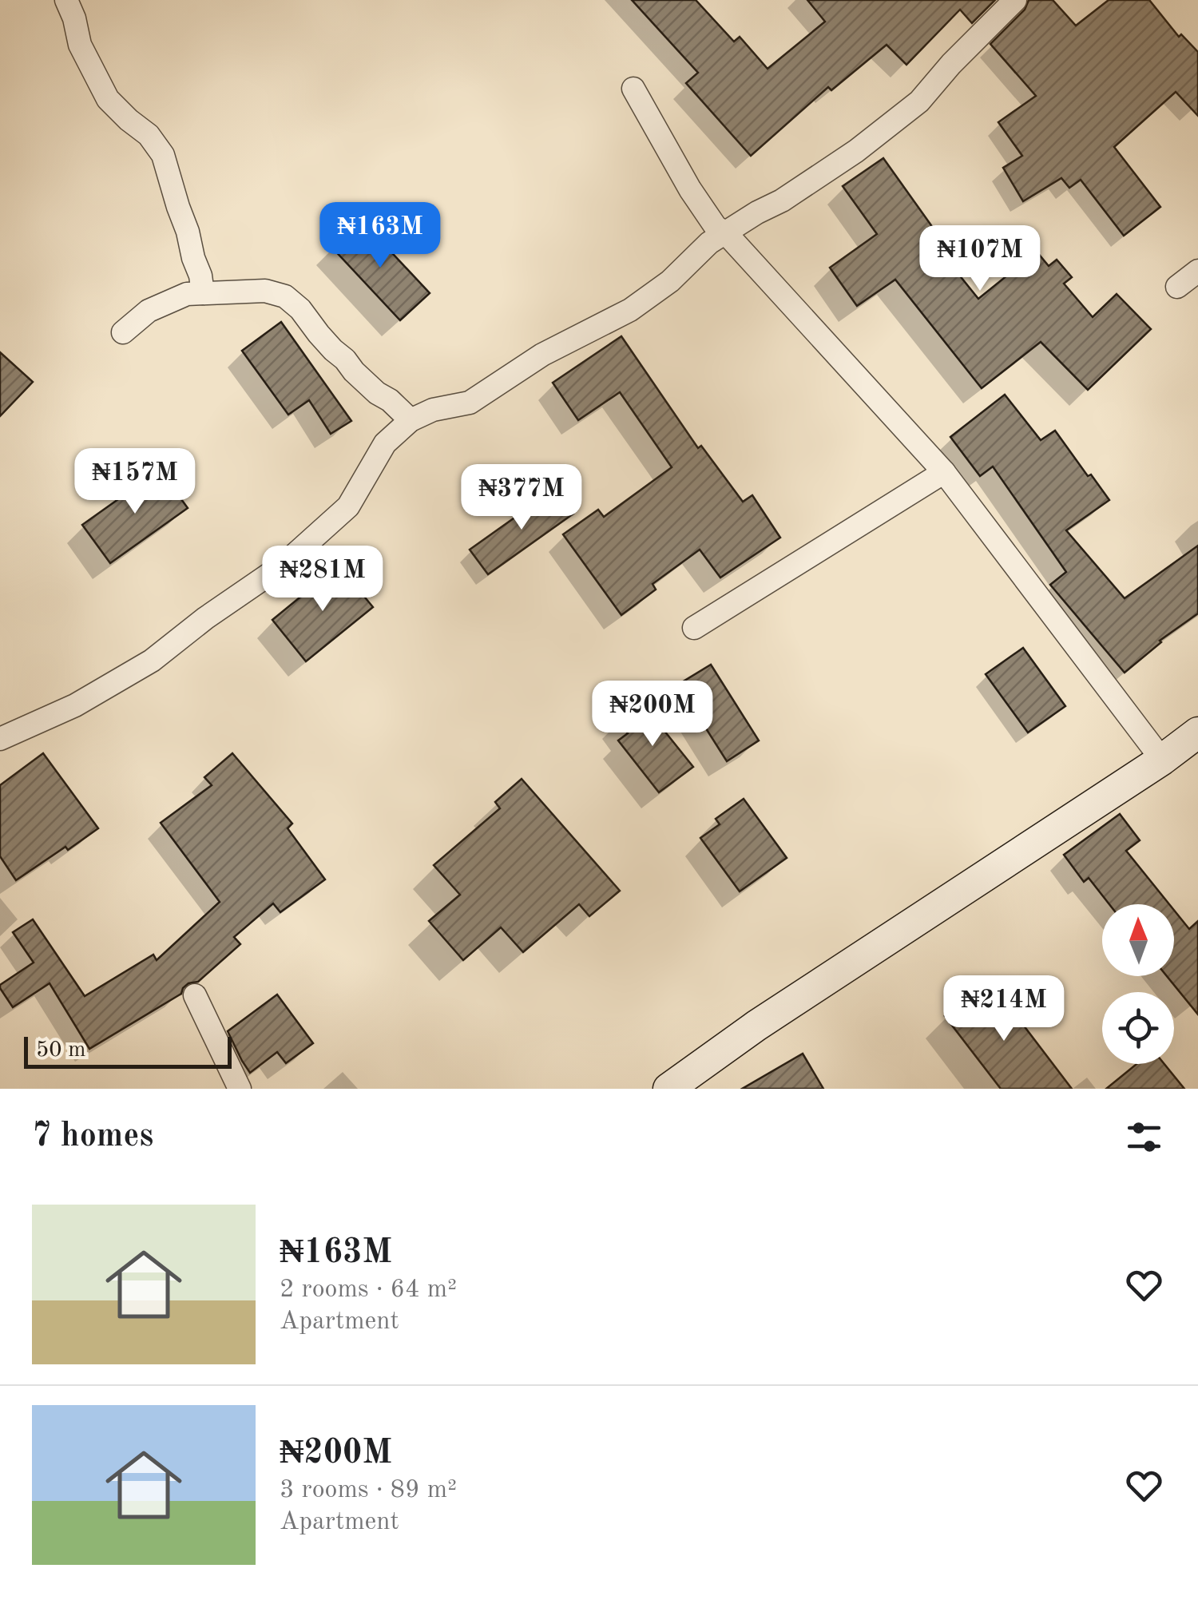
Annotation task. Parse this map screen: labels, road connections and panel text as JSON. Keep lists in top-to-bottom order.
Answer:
{
  "scale_bar": "50 m",
  "north": "top",
  "page": {
    "price": [
      "₦163M",
      "₦107M",
      "₦157M",
      "₦377M",
      "₦281M",
      "₦200M",
      "₦214M"
    ],
    "scale": "50 m",
    "heading": "7 homes",
    "list": [
      {
        "name": "₦163M",
        "note": "2 rooms · 64 m² · Apartment"
      },
      {
        "name": "₦200M",
        "note": "3 rooms · 89 m² · Apartment"
      }
    ]
  }
}
